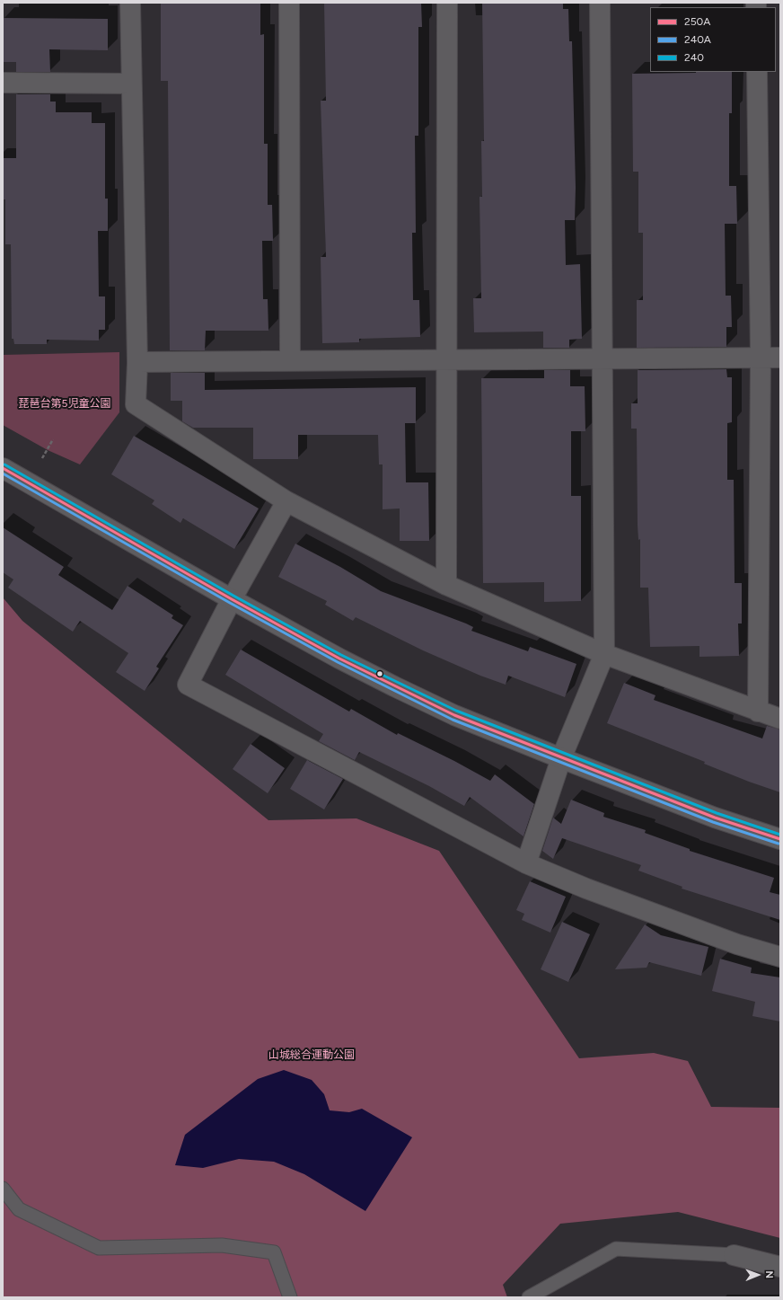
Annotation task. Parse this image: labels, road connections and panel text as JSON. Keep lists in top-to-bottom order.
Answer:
{
  "parks": ["琵琶台第5児童公園", "山城総合運動公園"],
  "lines": ["transit line 240", "transit line 250A", "transit line 240A"],
  "legend": ["250A", "240A", "240"],
  "north": "right"
}
